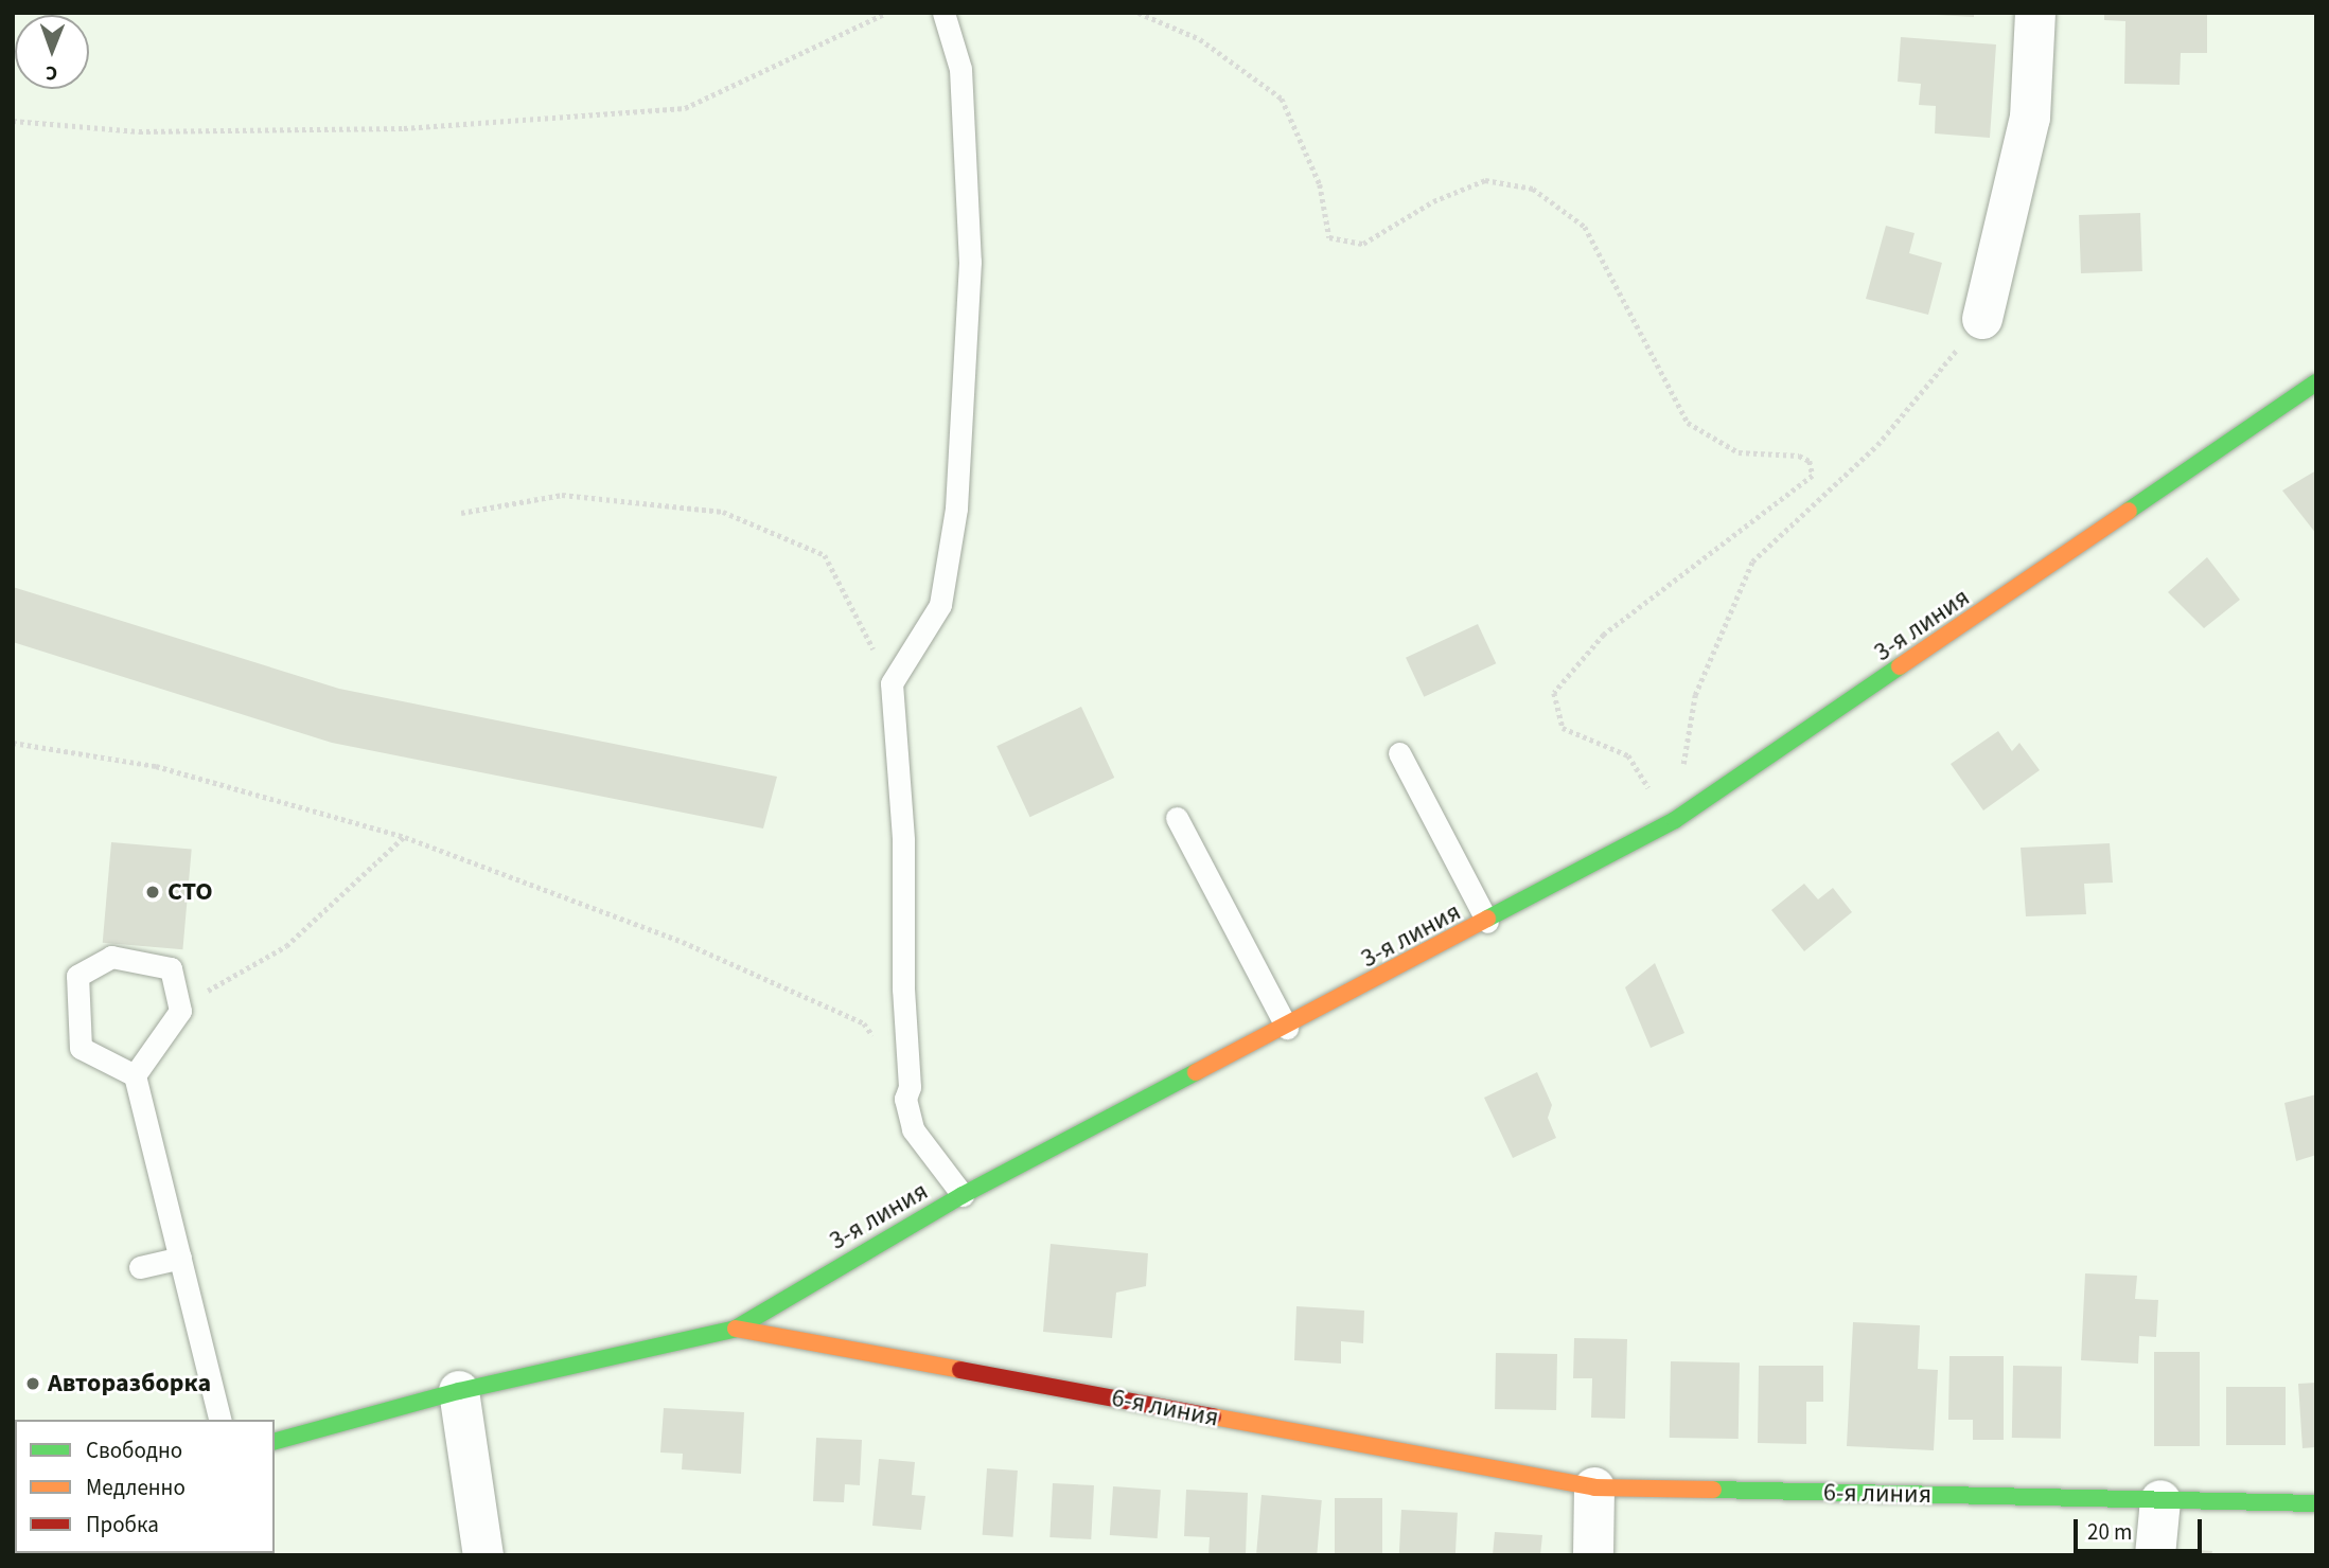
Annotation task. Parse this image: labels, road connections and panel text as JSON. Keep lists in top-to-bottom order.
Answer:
{
  "streets": {
    "main road": ["3-я линия", "6-я линия"]
  },
  "crossings": [
    ["3-я линия", "6-я линия"]
  ],
  "places": ["СТО", "Авторазборка"],
  "legend": ["Свободно", "Медленно", "Пробка"],
  "scale_bar": "20 m",
  "north": "bottom"
}
